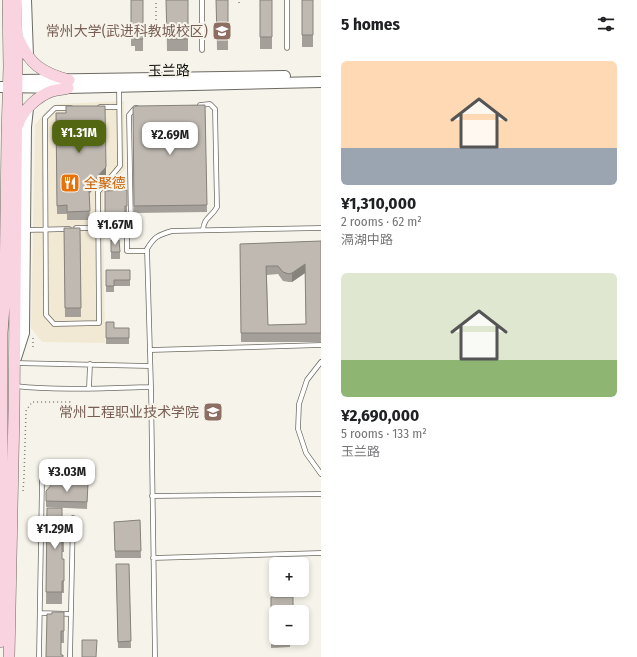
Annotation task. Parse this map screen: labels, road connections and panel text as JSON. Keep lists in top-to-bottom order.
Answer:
{
  "streets": {
    "street": ["玉兰路"]
  },
  "places": {
    "school or university": ["常州大学(武进科教城校区)", "常州工程职业技术学院"],
    "restaurant": ["全聚德"]
  },
  "page": {
    "heading": "5 homes",
    "list": [
      {
        "name": "¥1,310,000",
        "note": "2 rooms · 62 m² · 滆湖中路"
      },
      {
        "name": "¥2,690,000",
        "note": "5 rooms · 133 m² · 玉兰路"
      }
    ],
    "price": [
      "¥1.31M",
      "¥2.69M",
      "¥1.67M",
      "¥3.03M",
      "¥1.29M"
    ],
    "map_buttons": ["+", "−"]
  }
}
